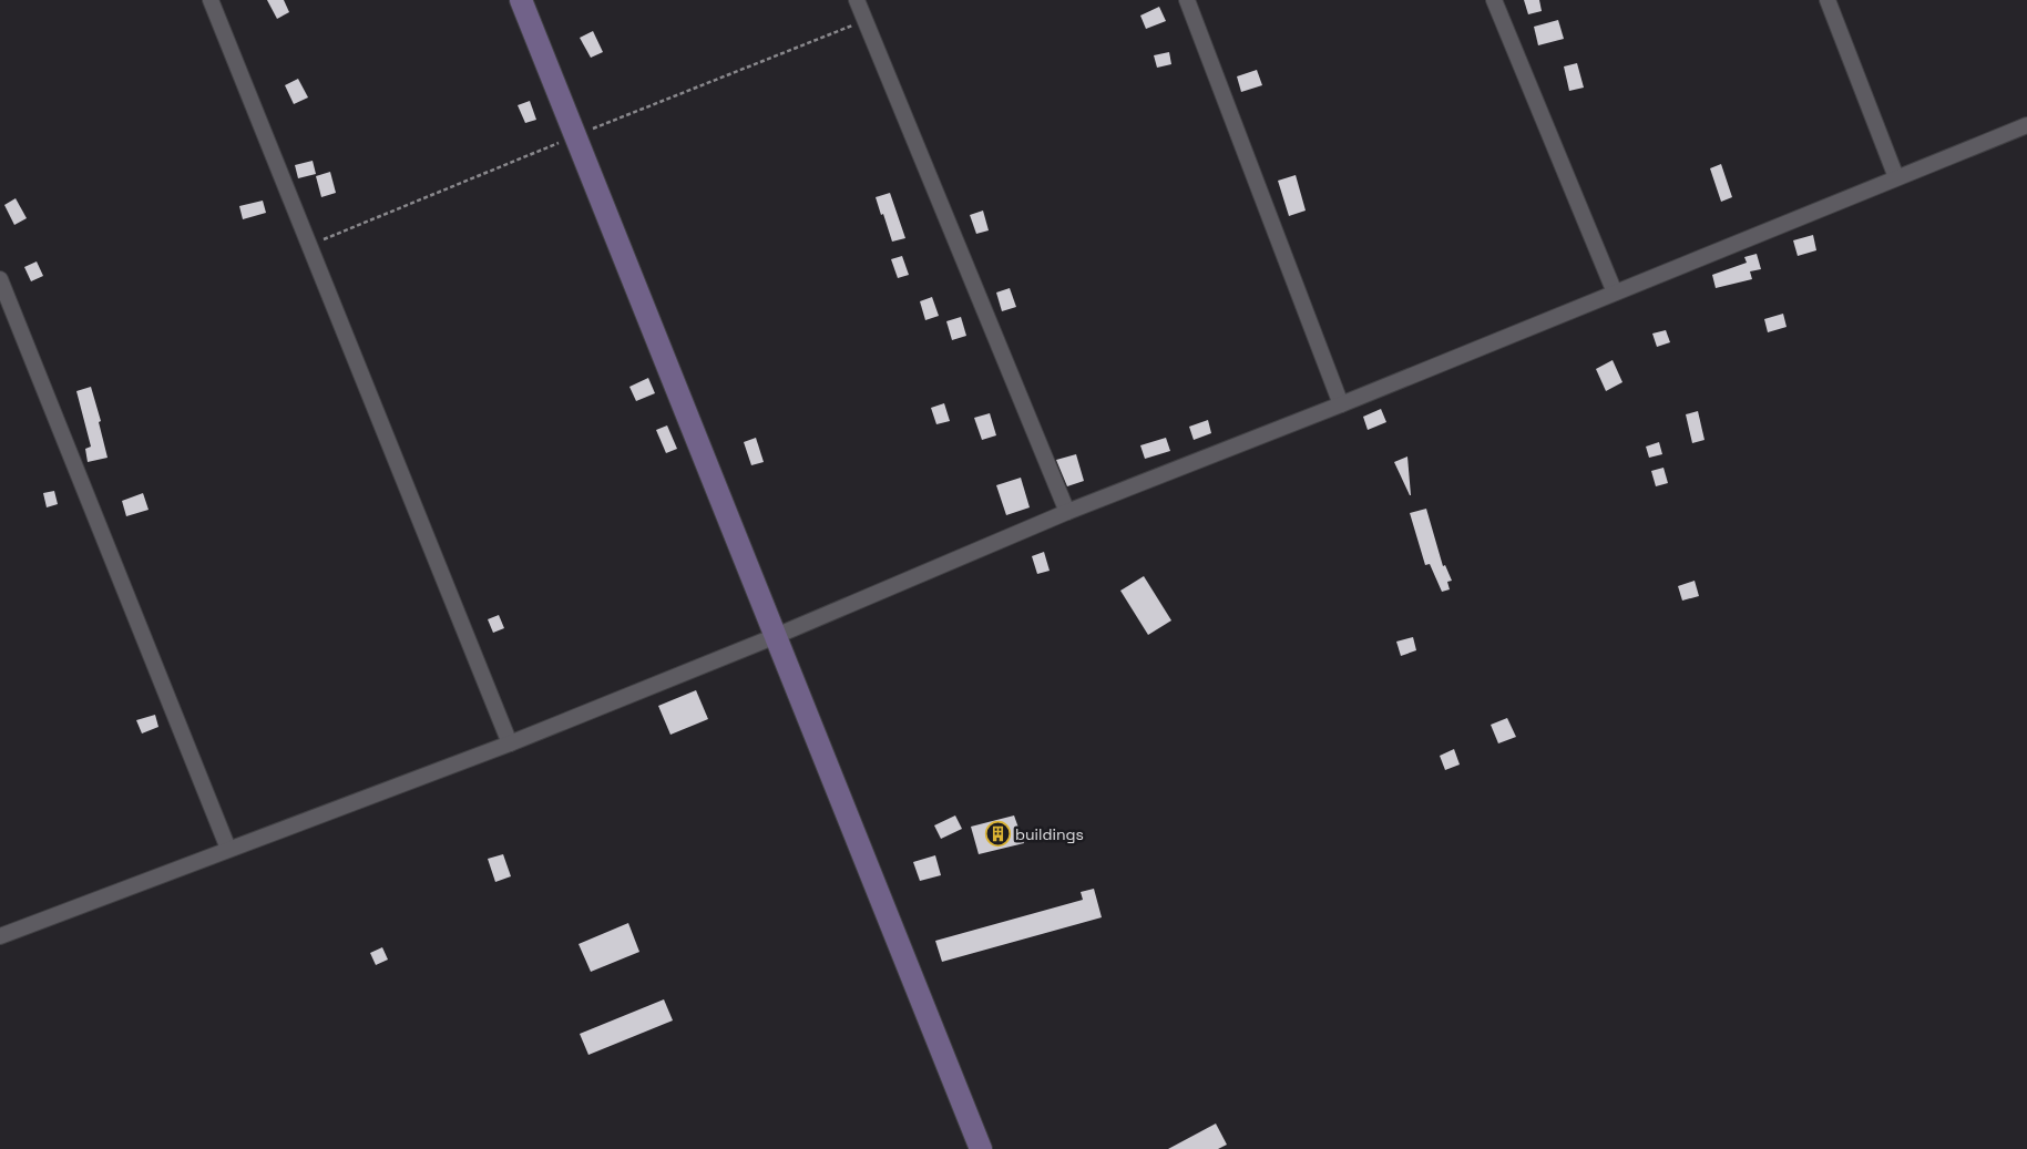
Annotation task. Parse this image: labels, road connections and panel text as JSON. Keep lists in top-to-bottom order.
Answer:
{
  "places": {
    "building": ["buildings"]
  }
}
